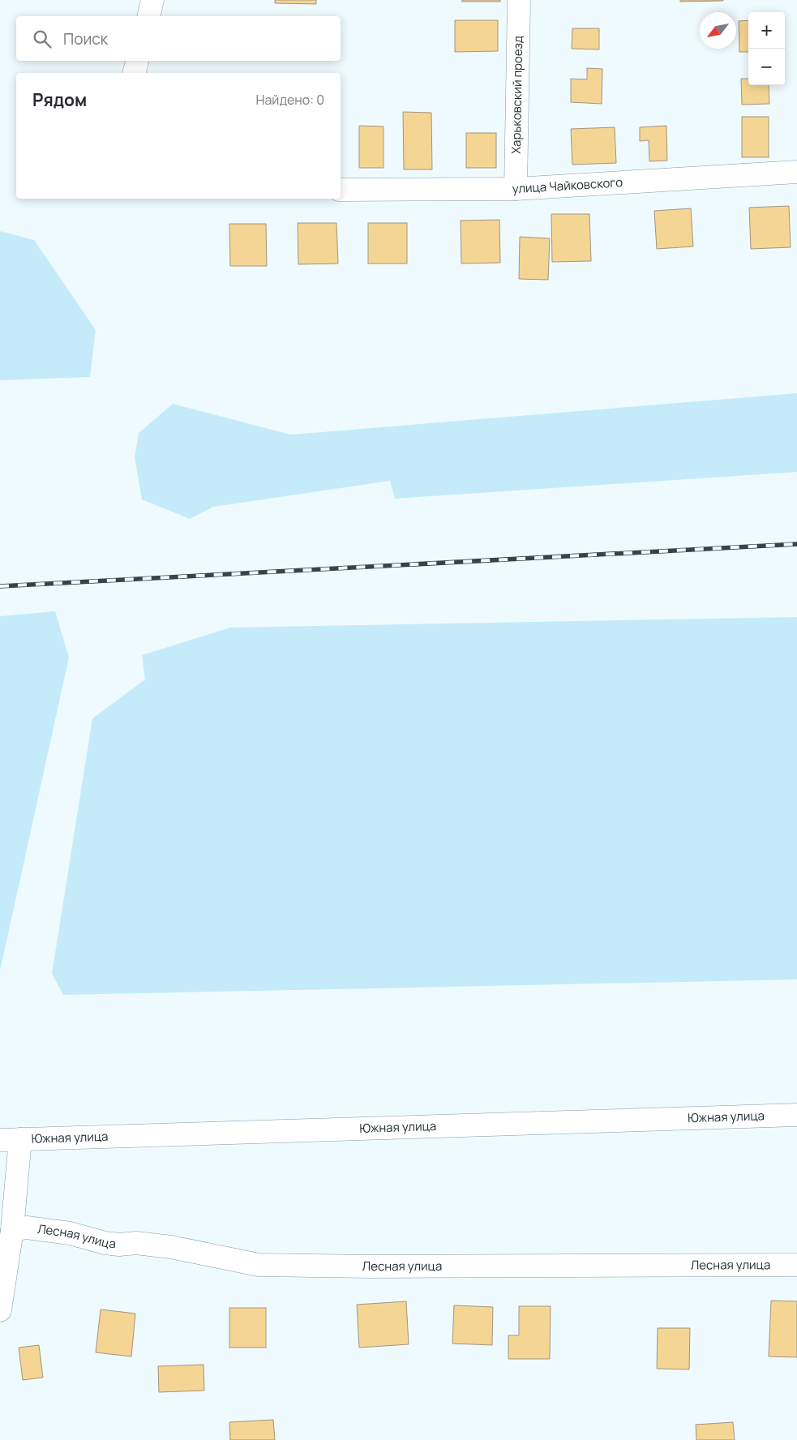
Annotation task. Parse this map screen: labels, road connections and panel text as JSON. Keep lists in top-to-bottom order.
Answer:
{
  "streets": {
    "street": [
      "Харьковский проезд",
      "улица Чайковского",
      "Южная улица",
      "Лесная улица"
    ]
  },
  "crossings": [
    ["Харьковский проезд", "улица Чайковского"]
  ],
  "north": "bottom left",
  "page": {
    "map_buttons": ["+", "−"],
    "search": "Поиск",
    "heading": ["Рядом", "Найдено: 0"]
  }
}
